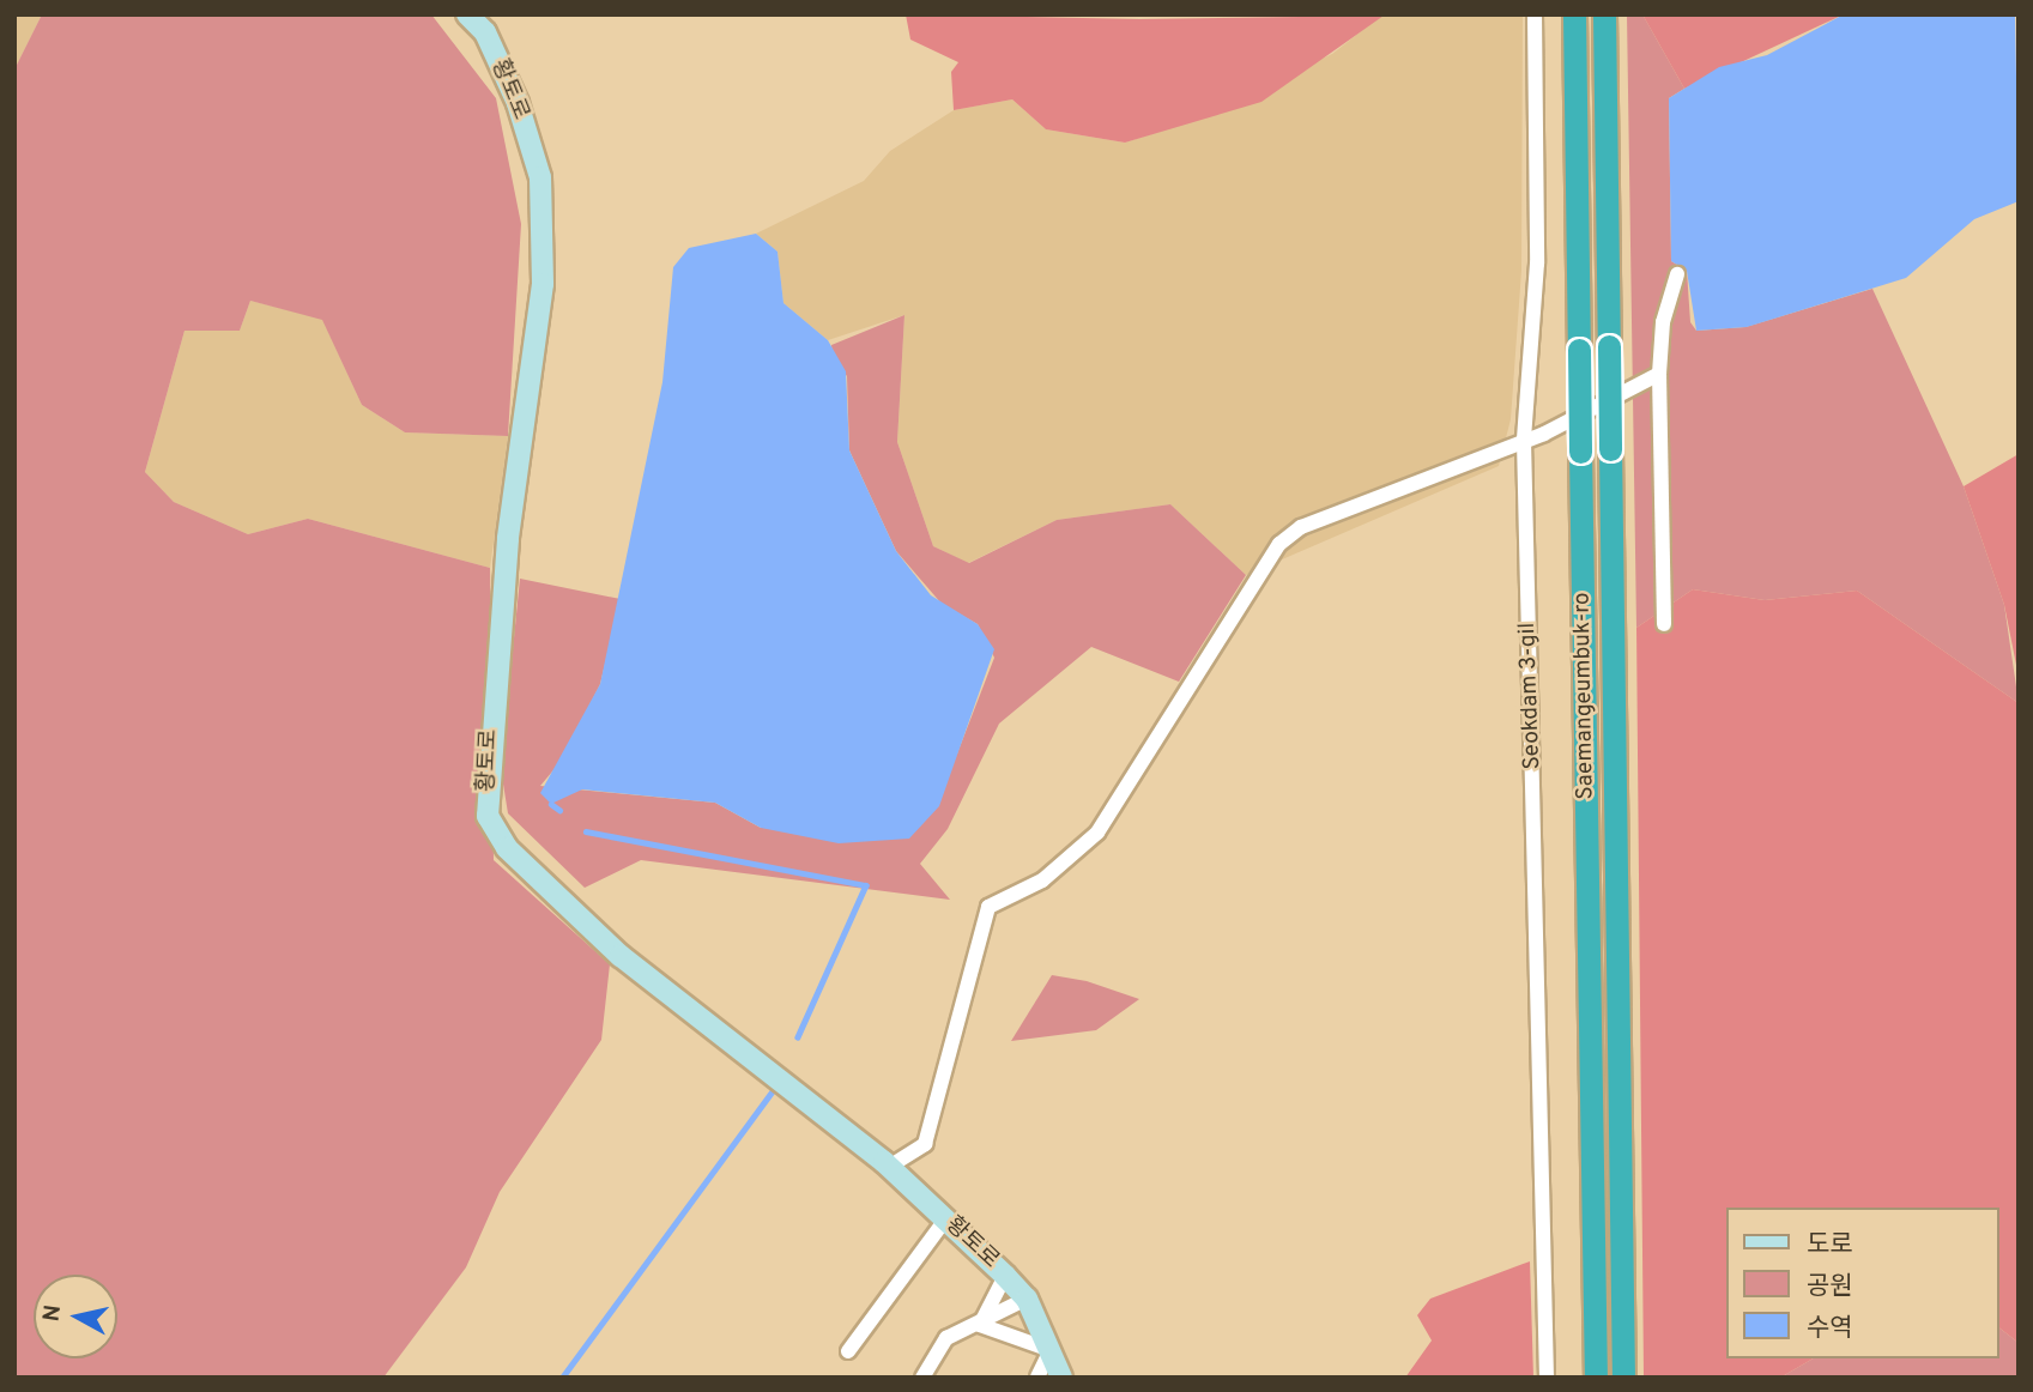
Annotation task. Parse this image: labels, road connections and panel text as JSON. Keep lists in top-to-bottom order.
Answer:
{
  "streets": {
    "highway": ["Saemangeumbuk-ro"],
    "main road": ["황토로"],
    "street": ["Seokdam 3-gil"]
  },
  "legend": ["도로", "공원", "수역"],
  "north": "left"
}
